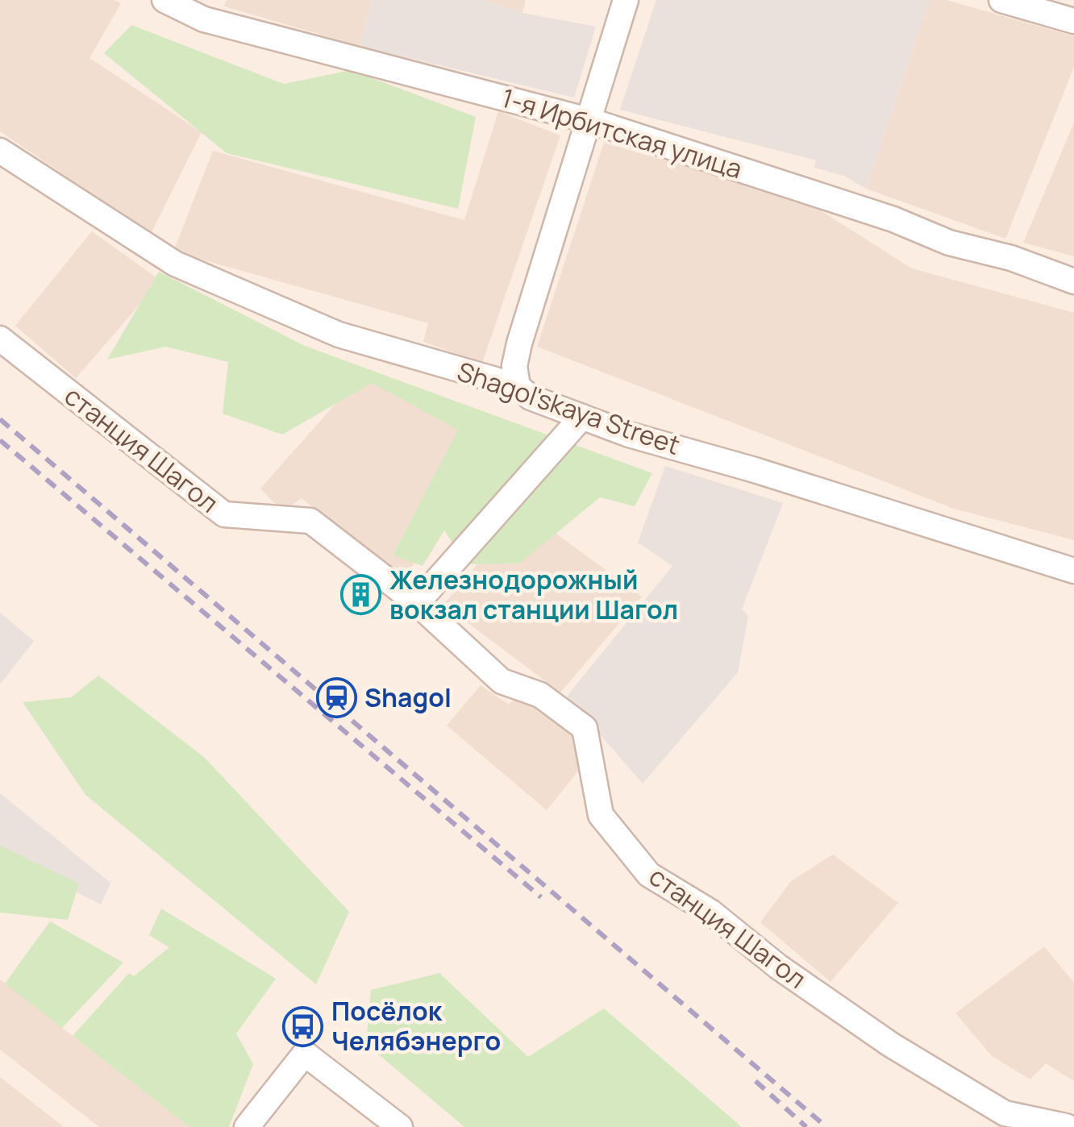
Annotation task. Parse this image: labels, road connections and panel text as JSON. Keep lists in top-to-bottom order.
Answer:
{
  "streets": {
    "street": ["1-я Ирбитская улица", "Shagol'skaya Street", "станция Шагол"]
  },
  "places": {
    "building": ["Железнодорожный вокзал станции Шагол"],
    "station": ["Shagol"],
    "bus stop": ["Посёлок Челябэнерго"]
  }
}
